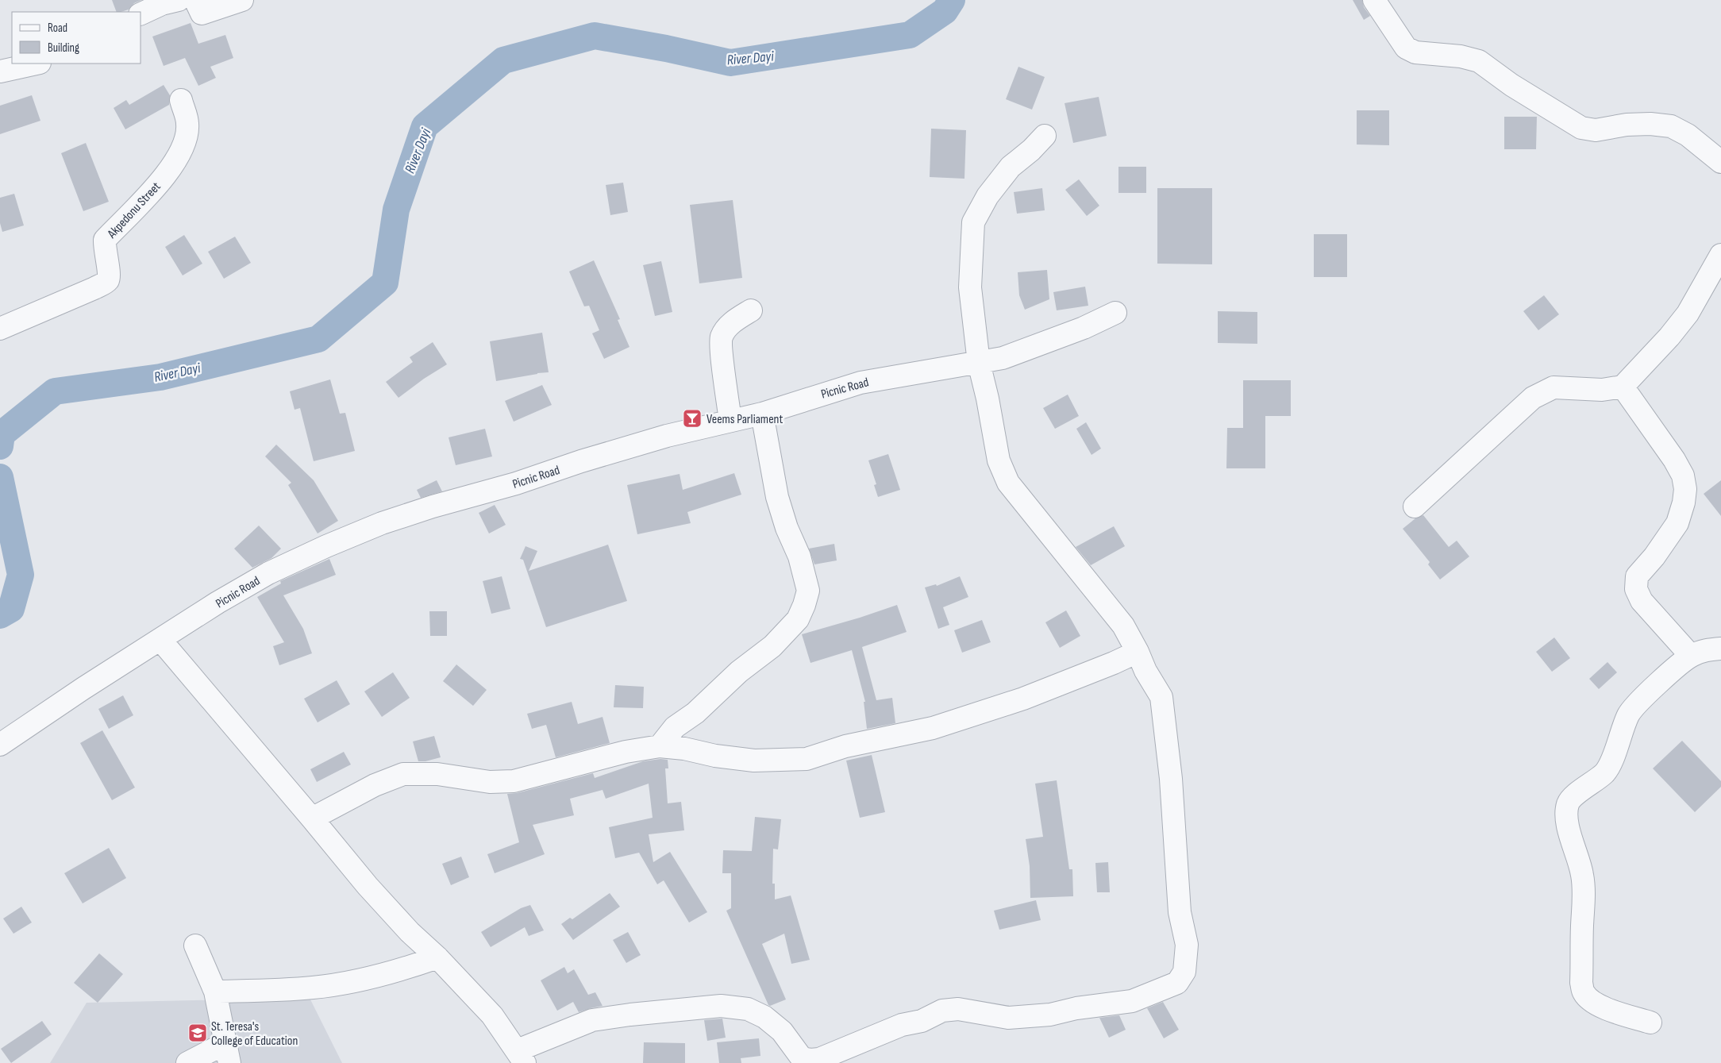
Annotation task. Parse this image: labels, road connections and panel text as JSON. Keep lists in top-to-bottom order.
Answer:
{
  "streets": {
    "street": ["Akpedonu Street", "Picnic Road"]
  },
  "water": ["River Dayi"],
  "places": {
    "bar": ["Veems Parliament"],
    "school or university": ["St. Teresa's College of Education"]
  },
  "legend": ["Road", "Building"]
}
